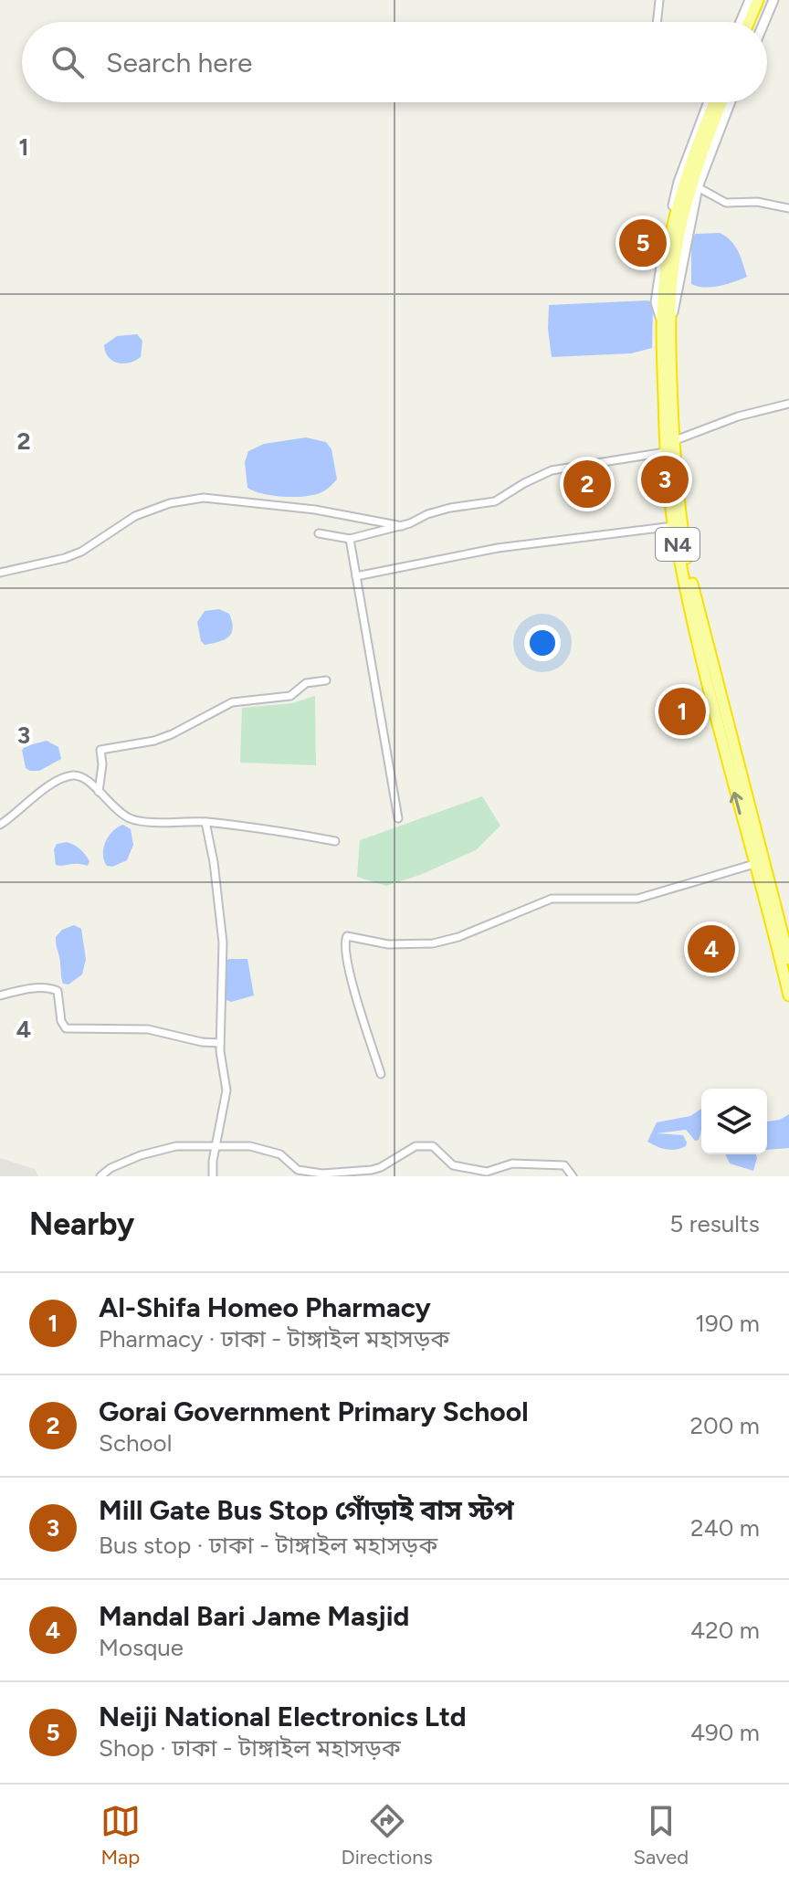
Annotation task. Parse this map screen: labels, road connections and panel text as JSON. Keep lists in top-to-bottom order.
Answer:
{
  "streets": {
    "highway": ["N4"]
  },
  "page": {
    "search": "Search here",
    "pins": [
      "5",
      "3",
      "2",
      "1",
      "4"
    ],
    "heading": ["Nearby", "5 results"],
    "list": [
      {
        "mark": "1",
        "name": "Al-Shifa Homeo Pharmacy",
        "note": "Pharmacy · ঢাকা - টাঙ্গাইল মহাসড়ক",
        "value": "190 m"
      },
      {
        "mark": "2",
        "name": "Gorai Government Primary School",
        "note": "School",
        "value": "200 m"
      },
      {
        "mark": "3",
        "name": "Mill Gate Bus Stop গোঁড়াই বাস স্টপ",
        "note": "Bus stop · ঢাকা - টাঙ্গাইল মহাসড়ক",
        "value": "240 m"
      },
      {
        "mark": "4",
        "name": "Mandal Bari Jame Masjid",
        "note": "Mosque",
        "value": "420 m"
      },
      {
        "mark": "5",
        "name": "Neiji National Electronics Ltd",
        "note": "Shop · ঢাকা - টাঙ্গাইল মহাসড়ক",
        "value": "490 m"
      }
    ],
    "nav": ["Map", "Directions", "Saved"]
  },
  "grid": {
    "rows": [
      "1",
      "2",
      "3",
      "4"
    ]
  }
}
